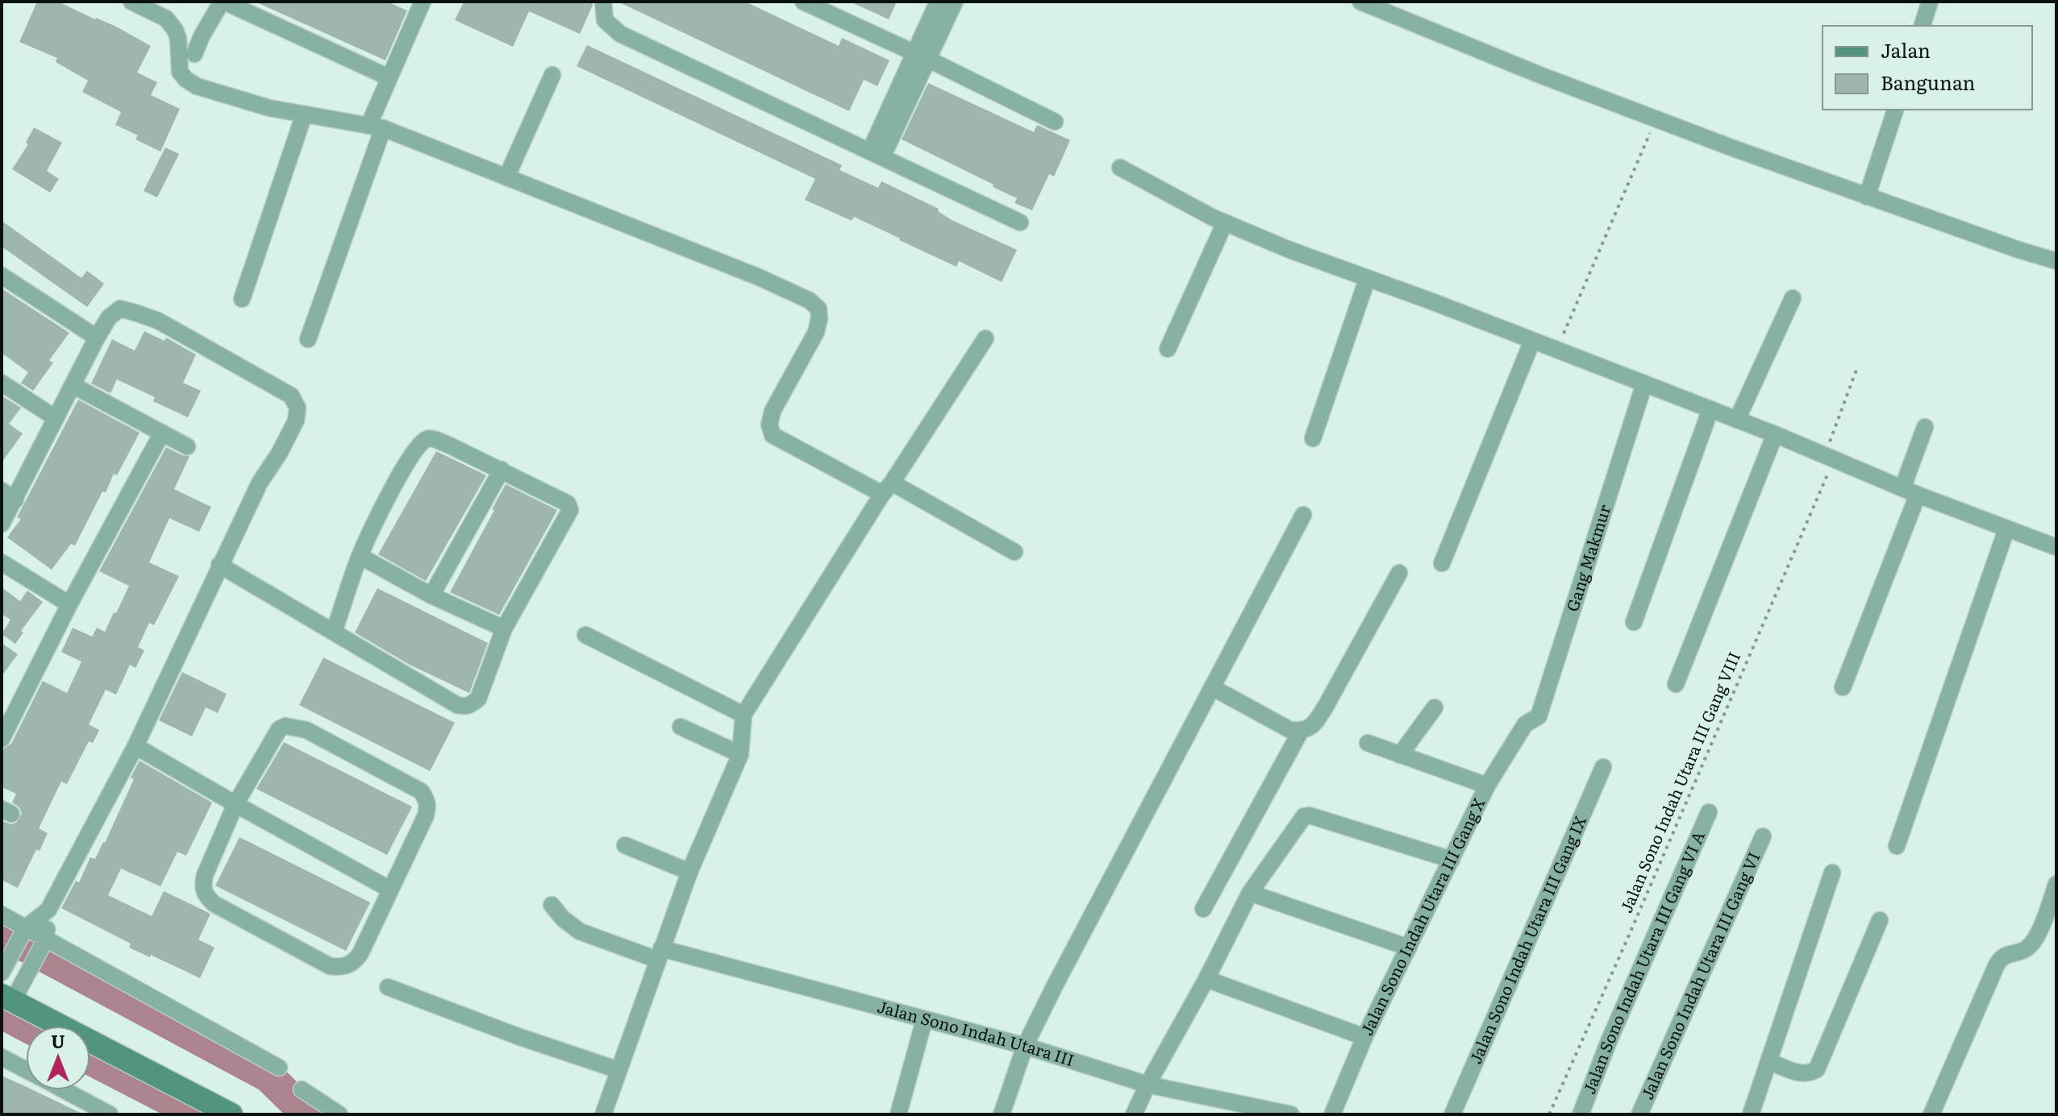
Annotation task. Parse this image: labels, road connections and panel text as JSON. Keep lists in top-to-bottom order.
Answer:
{
  "streets": {
    "street": [
      "Gang Makmur",
      "Jalan Sono Indah Utara III Gang X",
      "Jalan Sono Indah Utara III Gang IX",
      "Jalan Sono Indah Utara III Gang VI A",
      "Jalan Sono Indah Utara III Gang VI",
      "Jalan Sono Indah Utara III"
    ],
    "path": ["Jalan Sono Indah Utara III Gang VIII"]
  },
  "crossings": [
    ["Gang Makmur", "Jalan Sono Indah Utara III Gang X"]
  ],
  "legend": ["Jalan", "Bangunan"],
  "north": "top"
}
